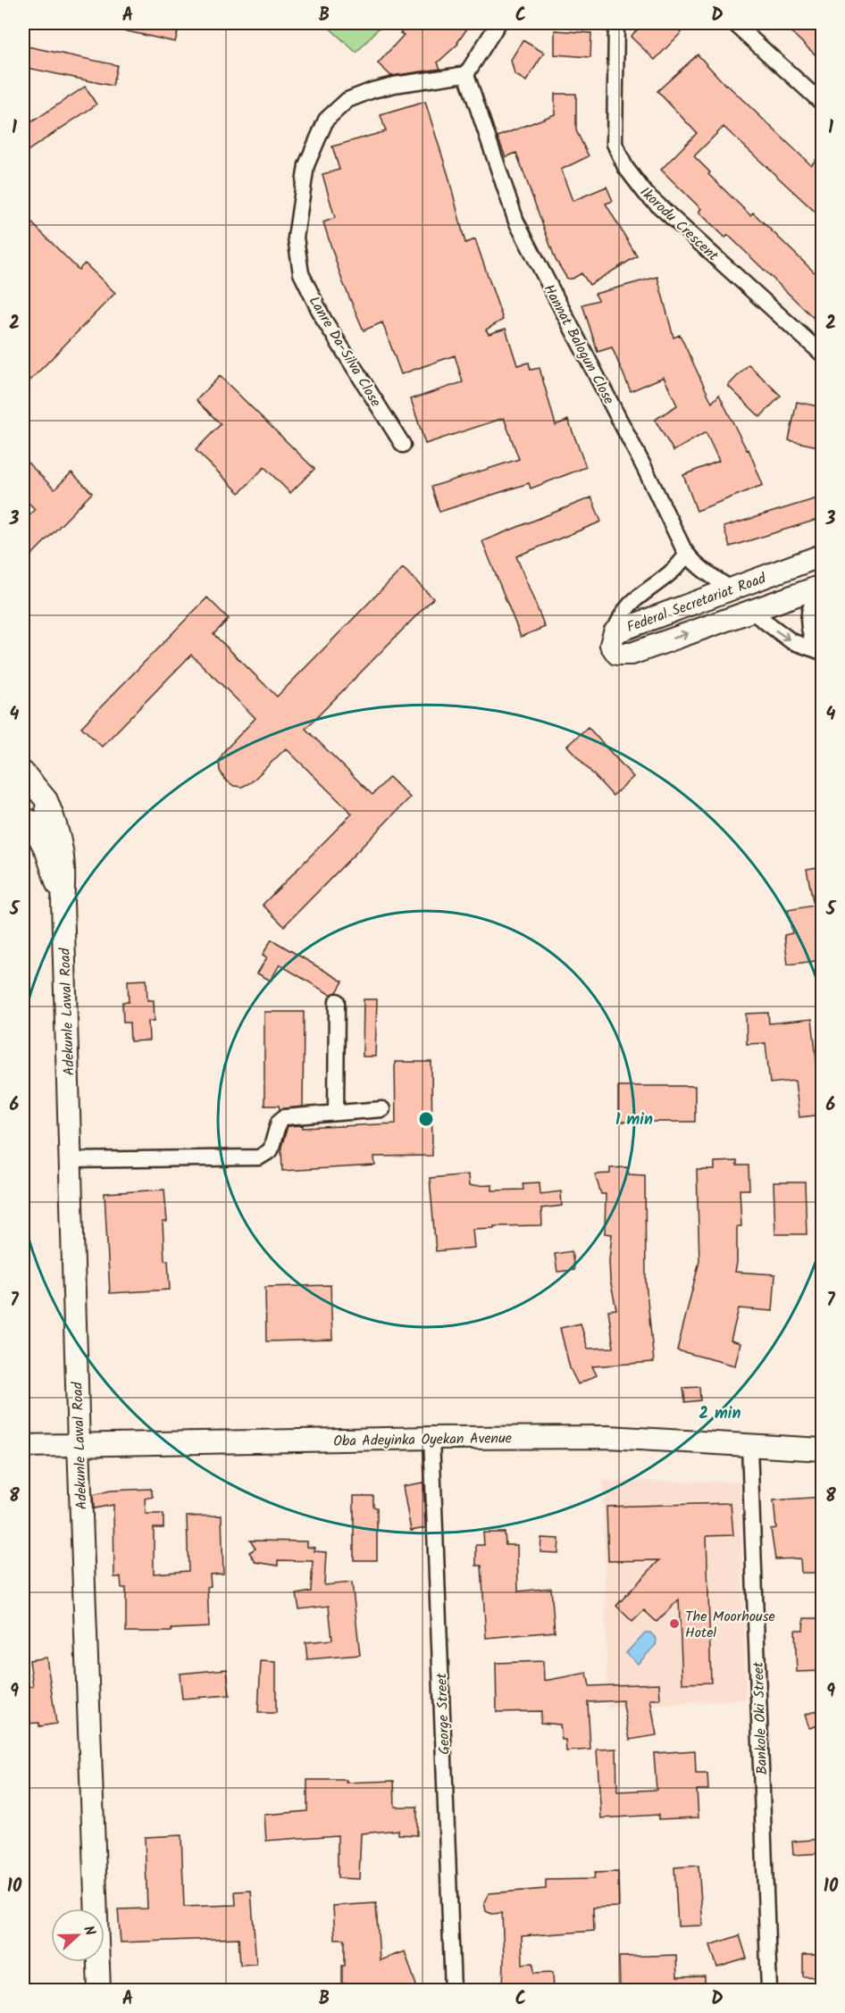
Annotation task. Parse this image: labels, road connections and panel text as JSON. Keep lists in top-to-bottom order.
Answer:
{
  "streets": {
    "main road": ["Federal Secretariat Road", "Adekunle Lawal Road", "Oba Adeyinka Oyekan Avenue"],
    "street": [
      "Ikorodu Crescent",
      "Hannat Balogun Close",
      "Lanre Da-Silva Close",
      "George Street",
      "Bankole Oki Street"
    ]
  },
  "crossings": [
    ["Hannat Balogun Close", "Lanre Da-Silva Close"],
    ["Hannat Balogun Close", "Federal Secretariat Road"],
    ["Adekunle Lawal Road", "Oba Adeyinka Oyekan Avenue"],
    ["Oba Adeyinka Oyekan Avenue", "George Street"],
    ["Oba Adeyinka Oyekan Avenue", "Bankole Oki Street"]
  ],
  "places": ["The Moorhouse Hotel"],
  "north": "right",
  "grid": {
    "columns": [
      "A",
      "B",
      "C",
      "D"
    ],
    "rows": [
      "1",
      "2",
      "3",
      "4",
      "5",
      "6",
      "7",
      "8",
      "9",
      "10"
    ]
  },
  "rings": ["1 min", "2 min"]
}
